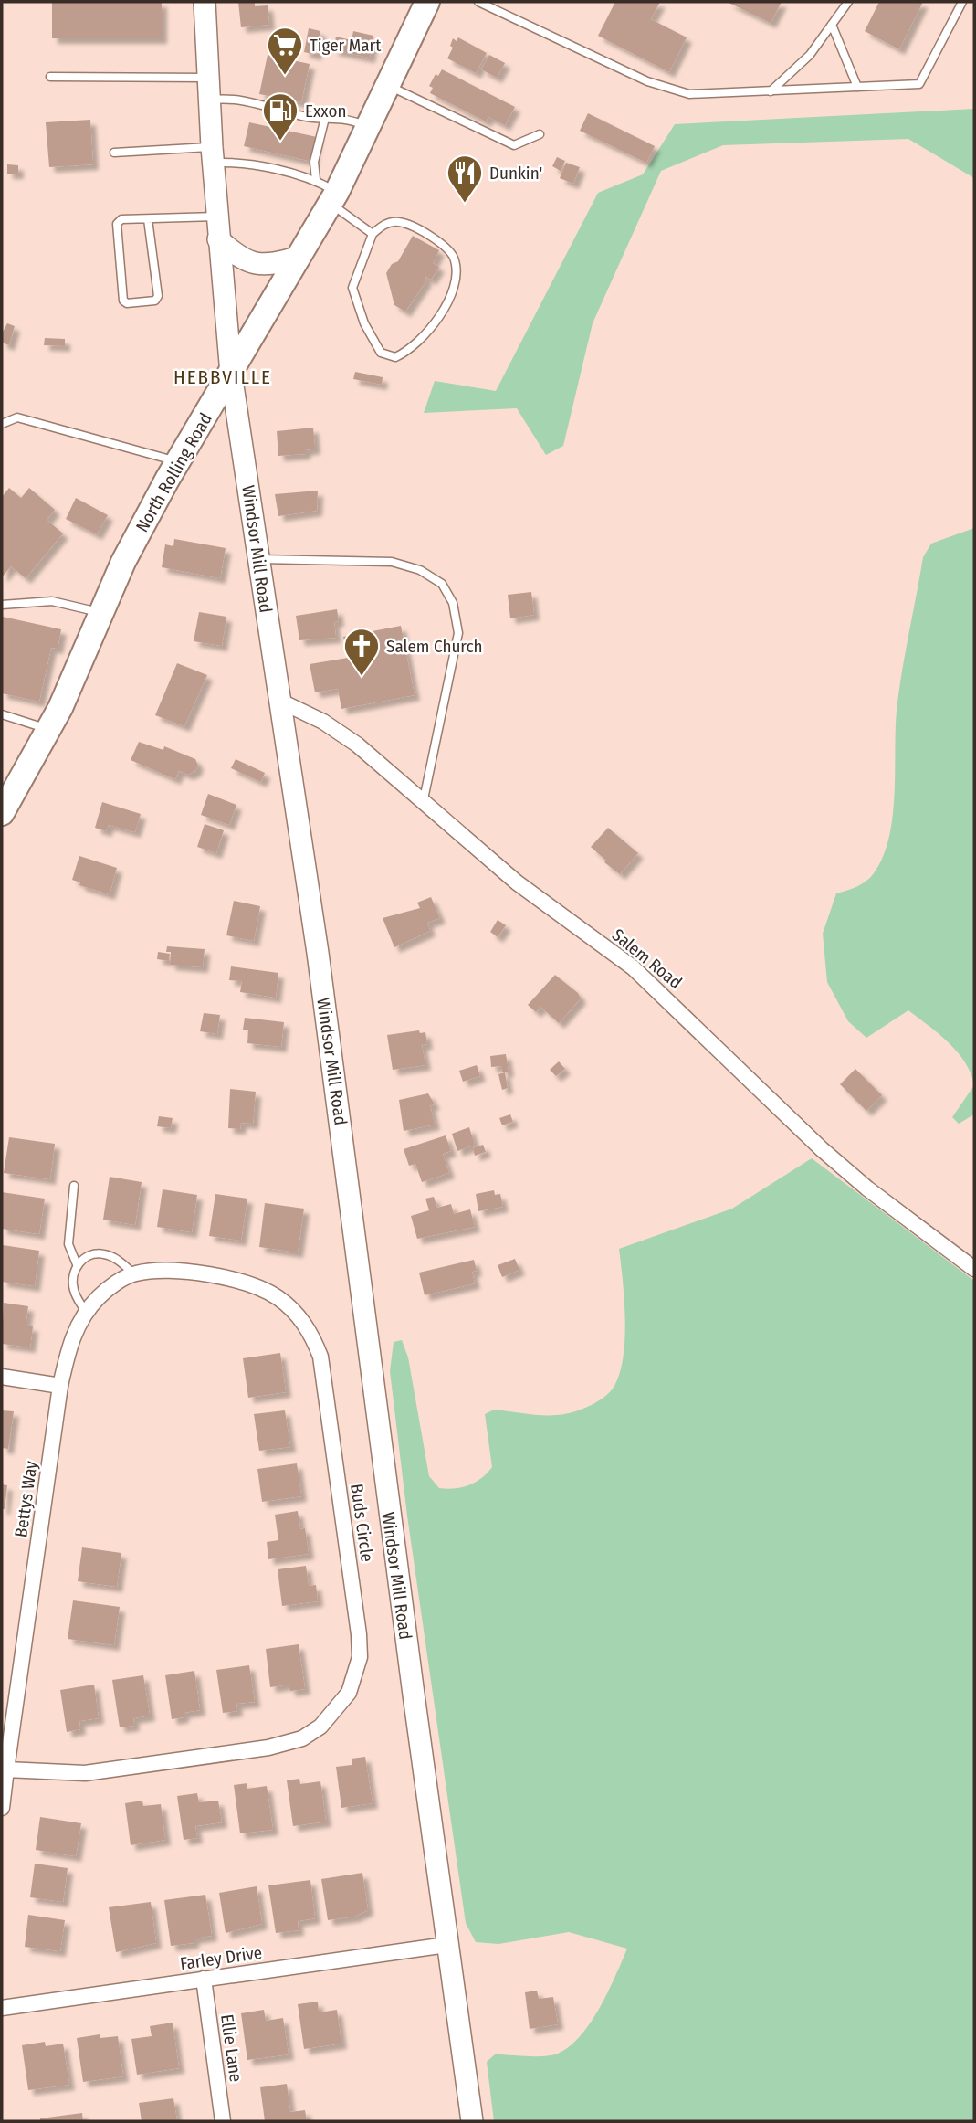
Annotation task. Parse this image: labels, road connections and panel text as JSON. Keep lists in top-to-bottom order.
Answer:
{
  "streets": {
    "main road": ["North Rolling Road", "Windsor Mill Road"],
    "street": [
      "Salem Road",
      "Bettys Way",
      "Buds Circle",
      "Farley Drive",
      "Ellie Lane"
    ]
  },
  "crossings": [
    ["North Rolling Road", "Windsor Mill Road"],
    ["Windsor Mill Road", "Salem Road"],
    ["Windsor Mill Road", "Farley Drive"],
    ["Bettys Way", "Buds Circle"],
    ["Farley Drive", "Ellie Lane"]
  ],
  "districts": ["HEBBVILLE"],
  "places": {
    "supermarket": ["Tiger Mart"],
    "fuel station": ["Exxon"],
    "restaurant": ["Dunkin'"],
    "church": ["Salem Church"]
  }
}
